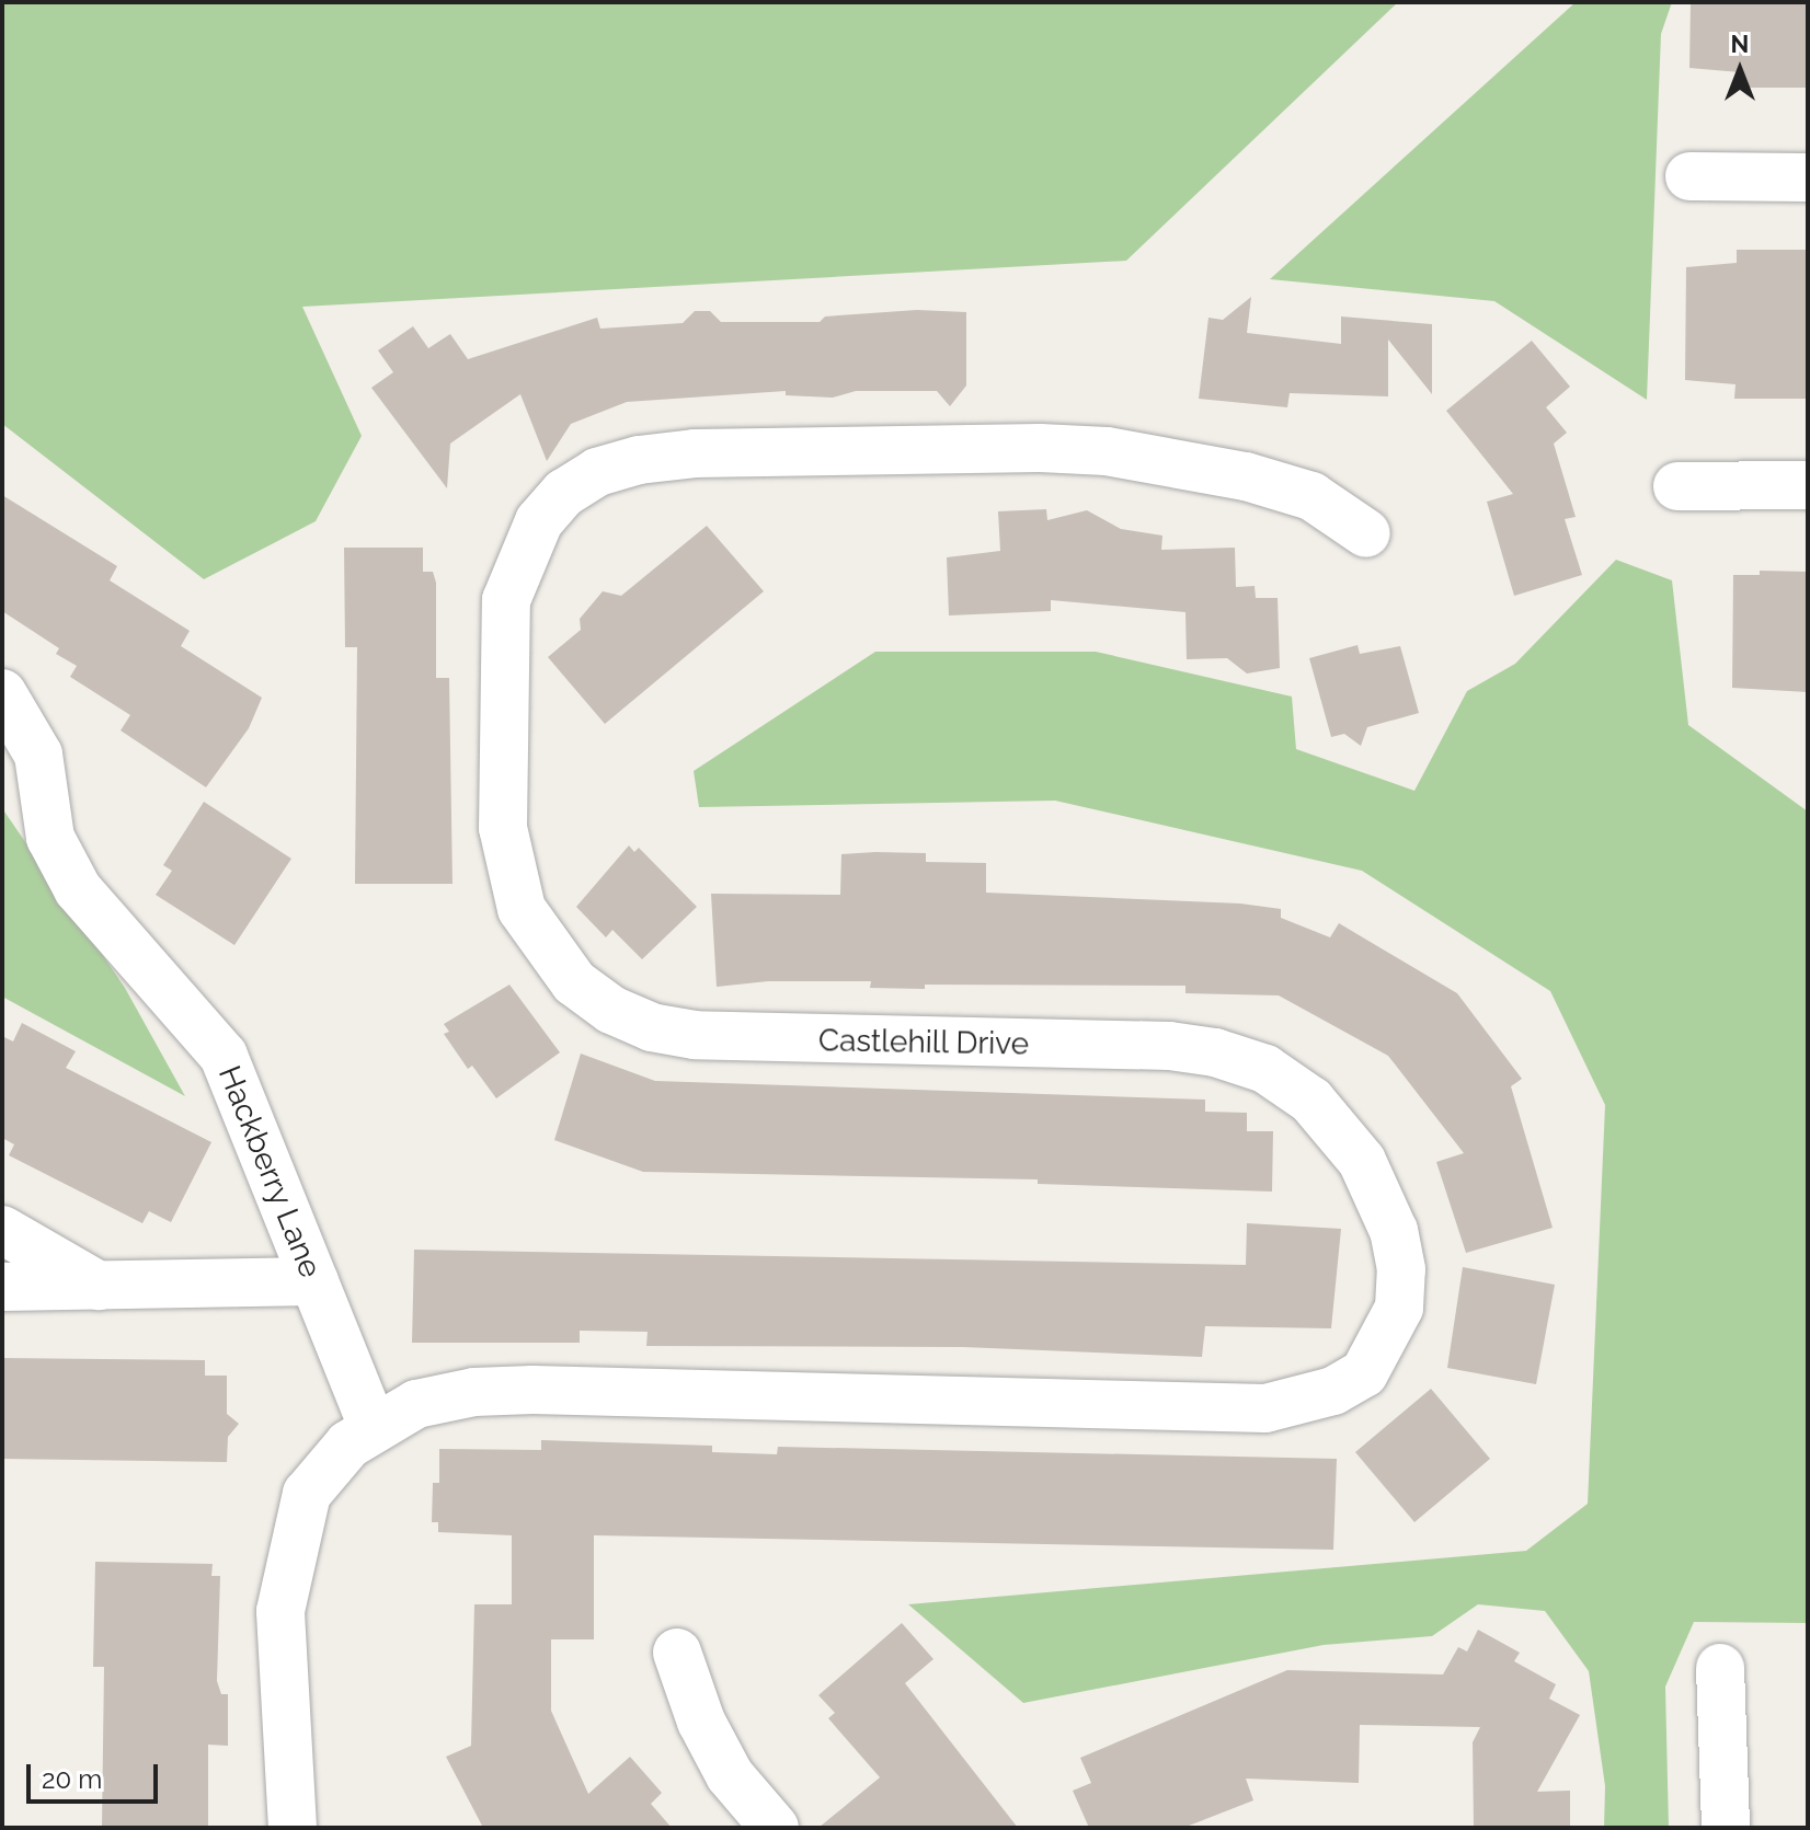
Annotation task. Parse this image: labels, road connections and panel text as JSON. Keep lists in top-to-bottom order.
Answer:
{
  "streets": {
    "street": ["Castlehill Drive", "Hackberry Lane"]
  },
  "crossings": [
    ["Castlehill Drive", "Hackberry Lane"]
  ],
  "scale_bar": "20 m",
  "north": "top"
}
